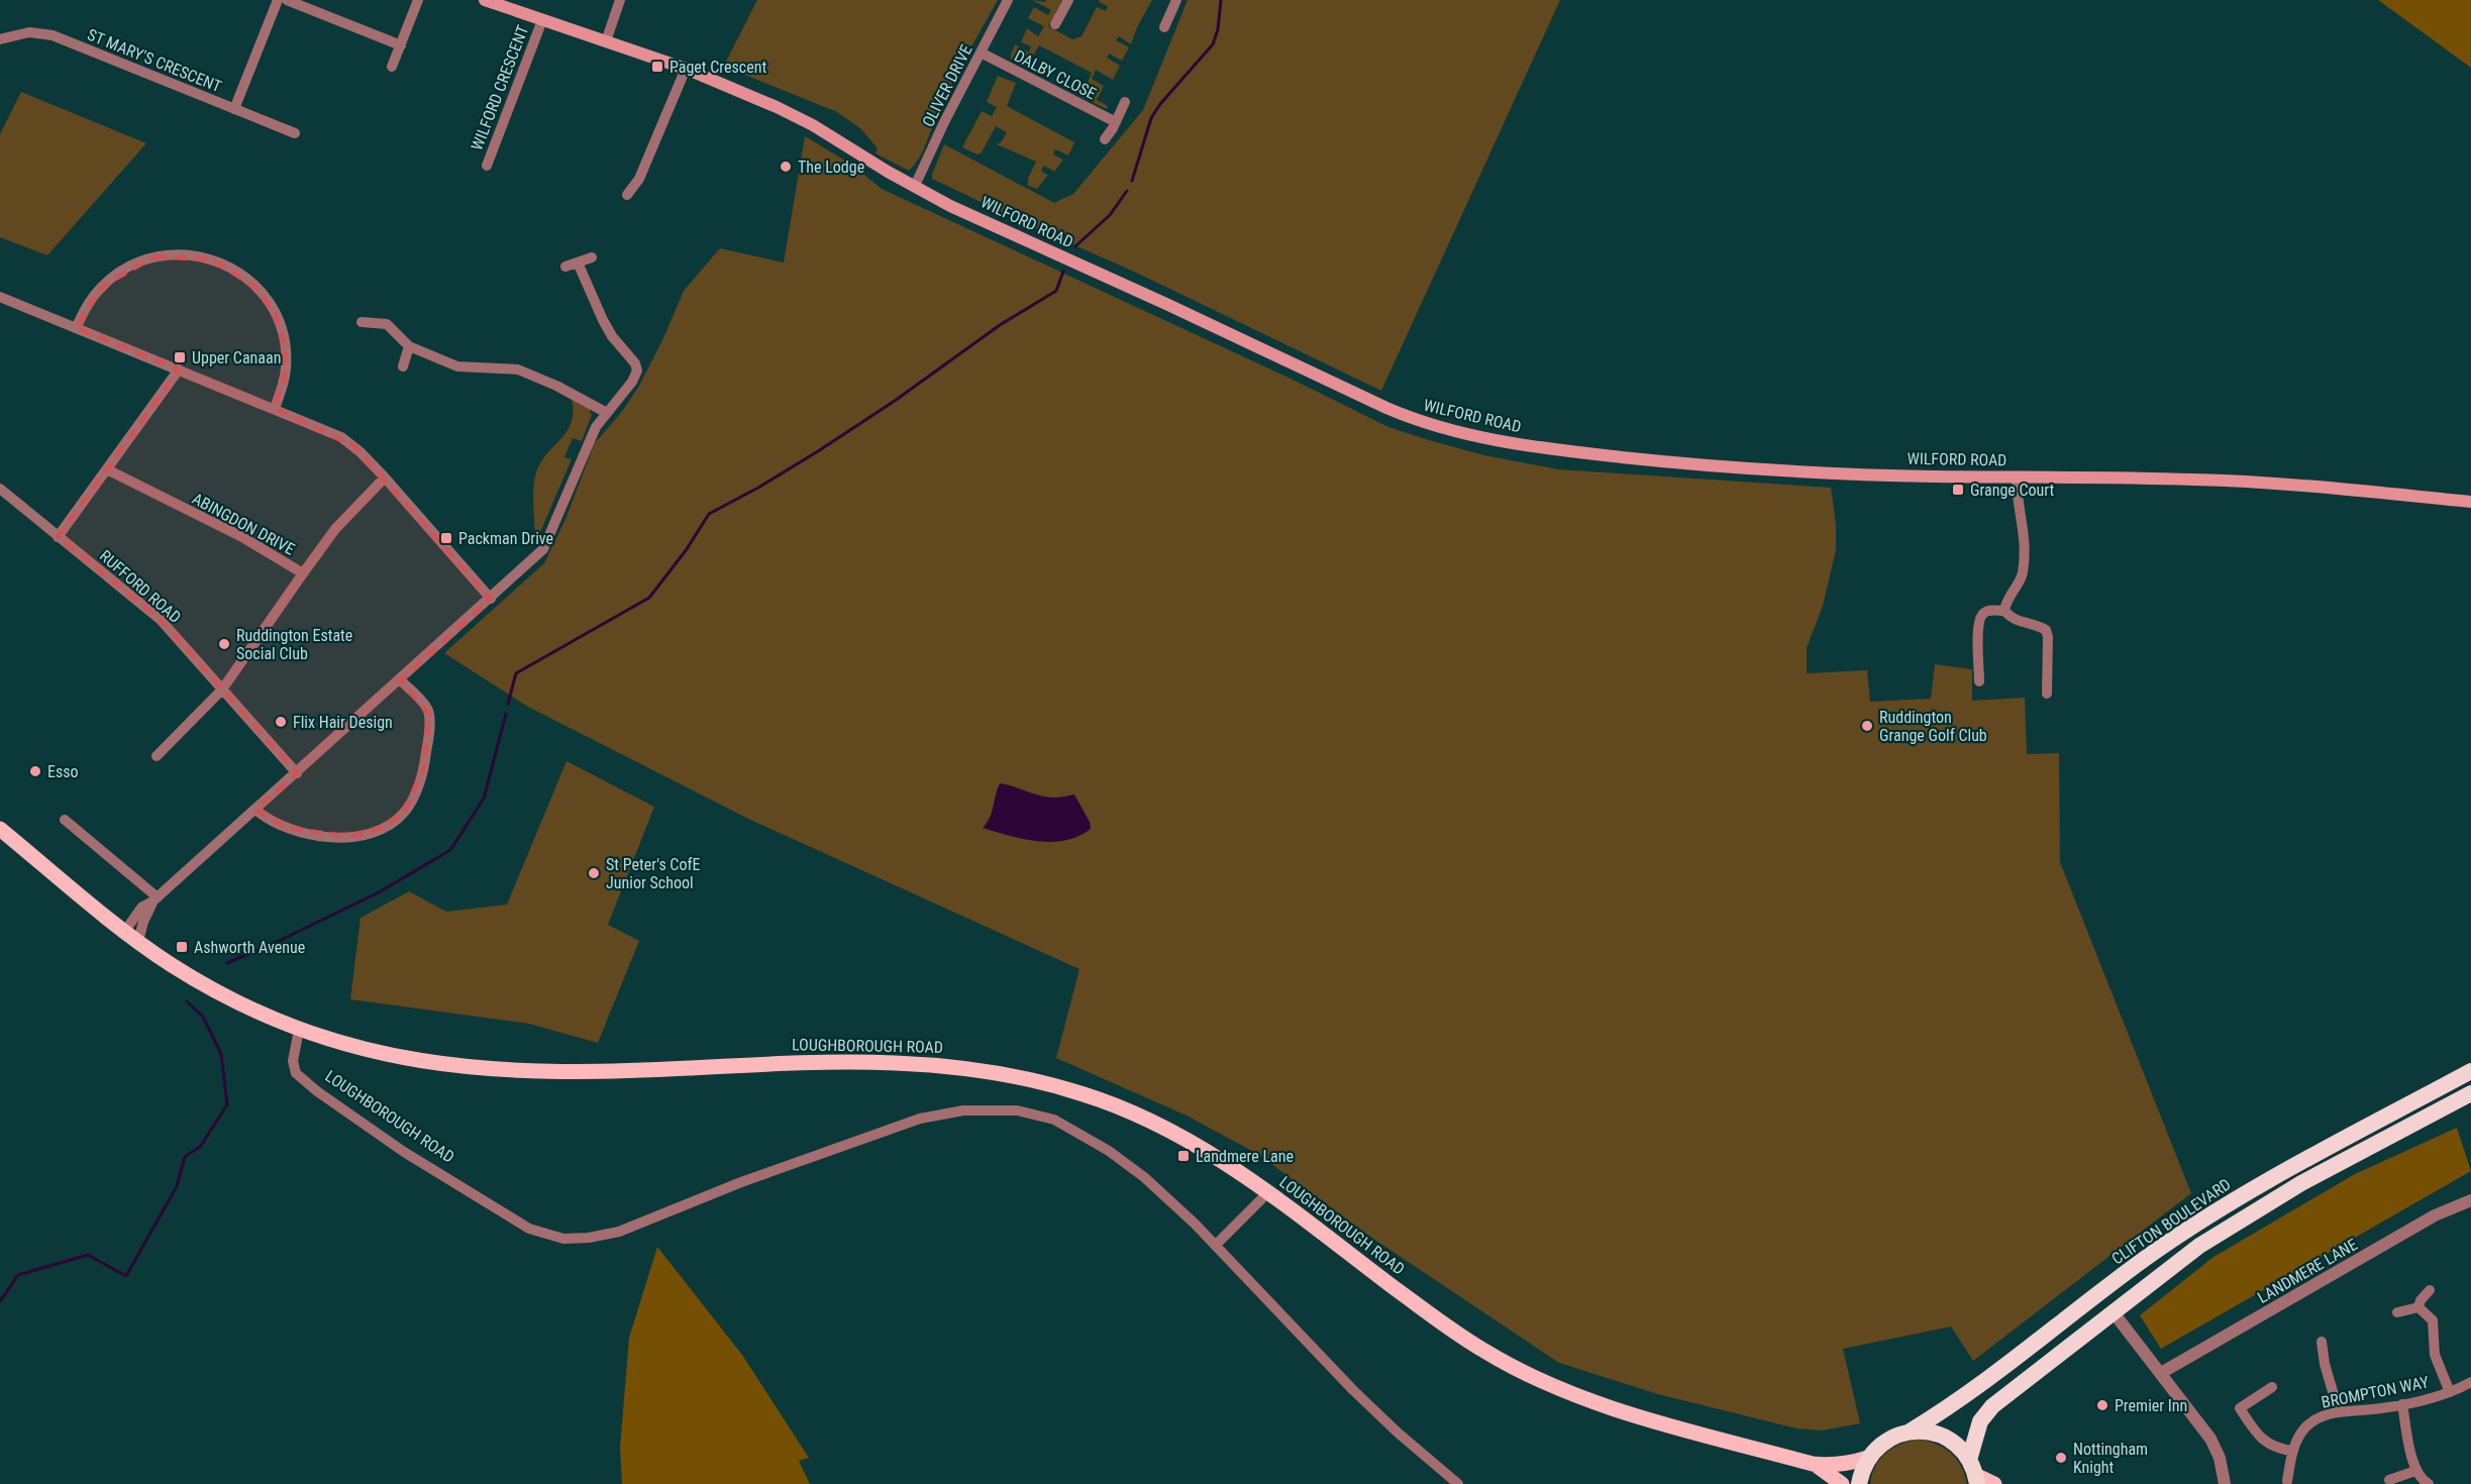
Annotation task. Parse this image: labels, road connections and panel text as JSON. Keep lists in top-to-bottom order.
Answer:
{
  "streets": {
    "highway": ["CLIFTON BOULEVARD"],
    "main road": ["WILFORD ROAD", "LOUGHBOROUGH ROAD"],
    "street": [
      "ST MARY'S CRESCENT",
      "DALBY CLOSE",
      "OLIVER DRIVE",
      "WILFORD CRESCENT",
      "ABINGDON DRIVE",
      "RUFFORD ROAD",
      "LANDMERE LANE",
      "BROMPTON WAY"
    ]
  },
  "crossings": [
    ["DALBY CLOSE", "OLIVER DRIVE"],
    ["OLIVER DRIVE", "WILFORD ROAD"],
    ["WILFORD CRESCENT", "WILFORD ROAD"],
    ["ABINGDON DRIVE", "RUFFORD ROAD"]
  ],
  "places": {
    "transit": [
      "Paget Crescent",
      "Upper Canaan",
      "Grange Court",
      "Packman Drive",
      "Ashworth Avenue",
      "Landmere Lane"
    ],
    "other": [
      "The Lodge",
      "Ruddington Estate Social Club",
      "Flix Hair Design",
      "Ruddington Grange Golf Club",
      "Esso",
      "St Peter's CofE Junior School",
      "Premier Inn",
      "Nottingham Knight"
    ]
  }
}
